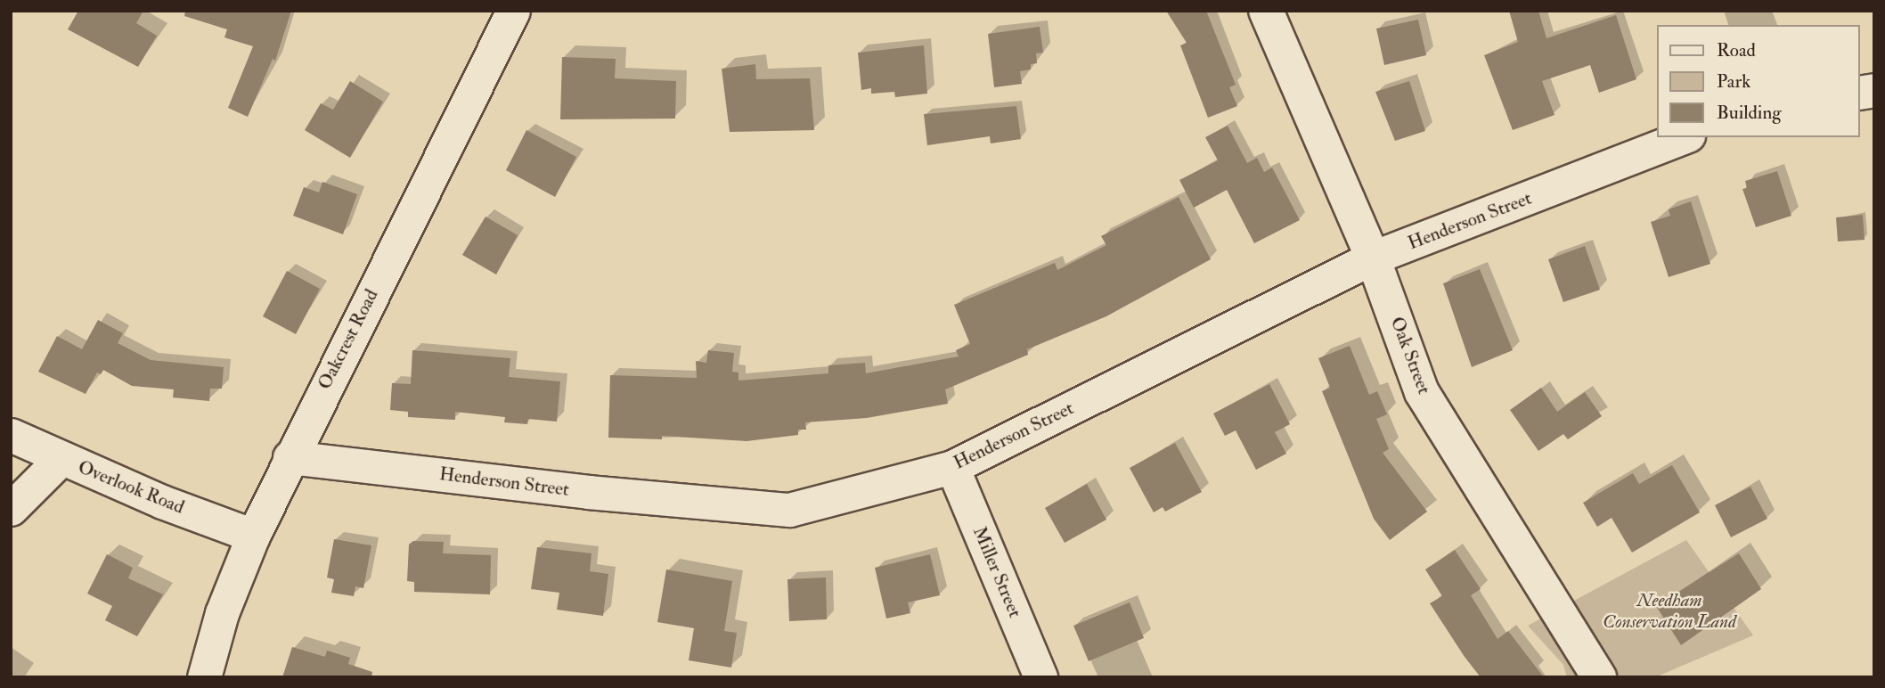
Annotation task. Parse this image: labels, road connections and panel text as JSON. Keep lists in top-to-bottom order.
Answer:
{
  "streets": {
    "street": [
      "Henderson Street",
      "Oakcrest Road",
      "Oak Street",
      "Overlook Road",
      "Miller Street"
    ]
  },
  "crossings": [
    ["Henderson Street", "Oakcrest Road"],
    ["Henderson Street", "Oak Street"],
    ["Henderson Street", "Miller Street"],
    ["Oakcrest Road", "Overlook Road"]
  ],
  "parks": ["Needham Conservation Land"],
  "legend": ["Road", "Park", "Building"]
}
